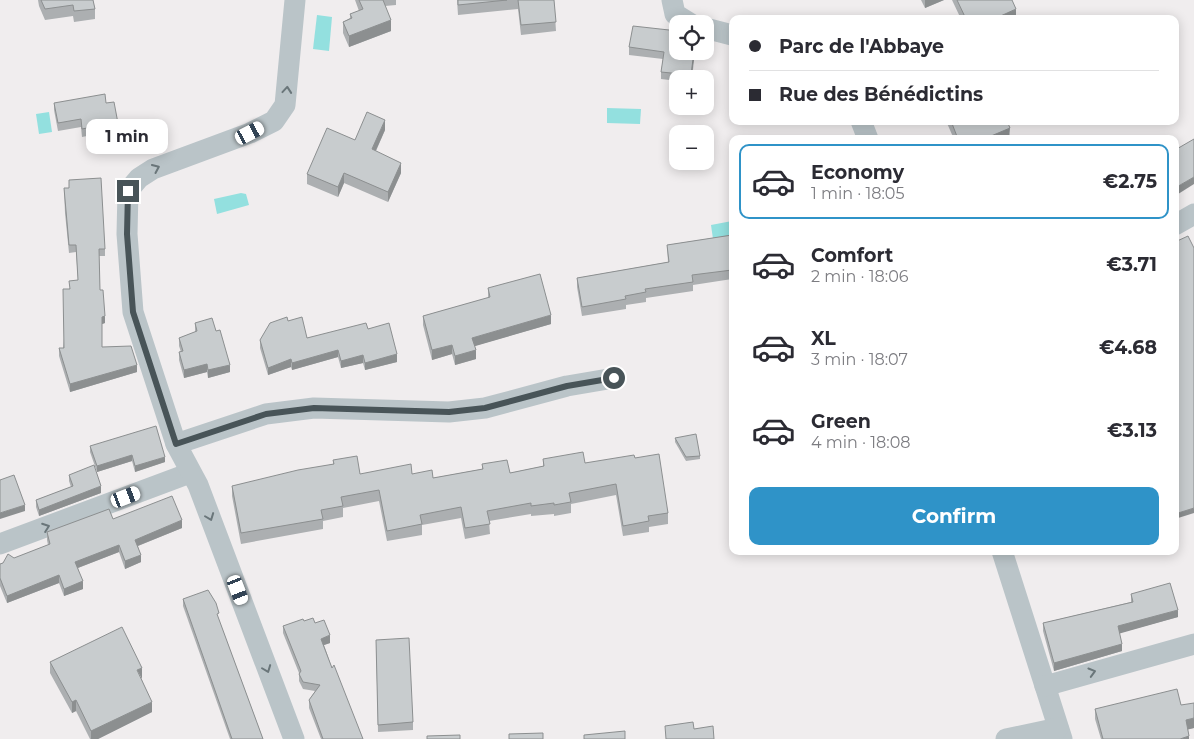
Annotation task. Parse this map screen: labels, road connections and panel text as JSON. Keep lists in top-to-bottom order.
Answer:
{
  "page": {
    "map_buttons": ["+", "−"],
    "banner": ["Parc de l'Abbaye", "Rue des Bénédictins"],
    "bubble": "1 min",
    "list": [
      {
        "name": "Economy",
        "note": "1 min · 18:05",
        "value": "€2.75"
      },
      {
        "name": "Comfort",
        "note": "2 min · 18:06",
        "value": "€3.71"
      },
      {
        "name": "XL",
        "note": "3 min · 18:07",
        "value": "€4.68"
      },
      {
        "name": "Green",
        "note": "4 min · 18:08",
        "value": "€3.13"
      }
    ],
    "buttons": "Confirm"
  }
}
